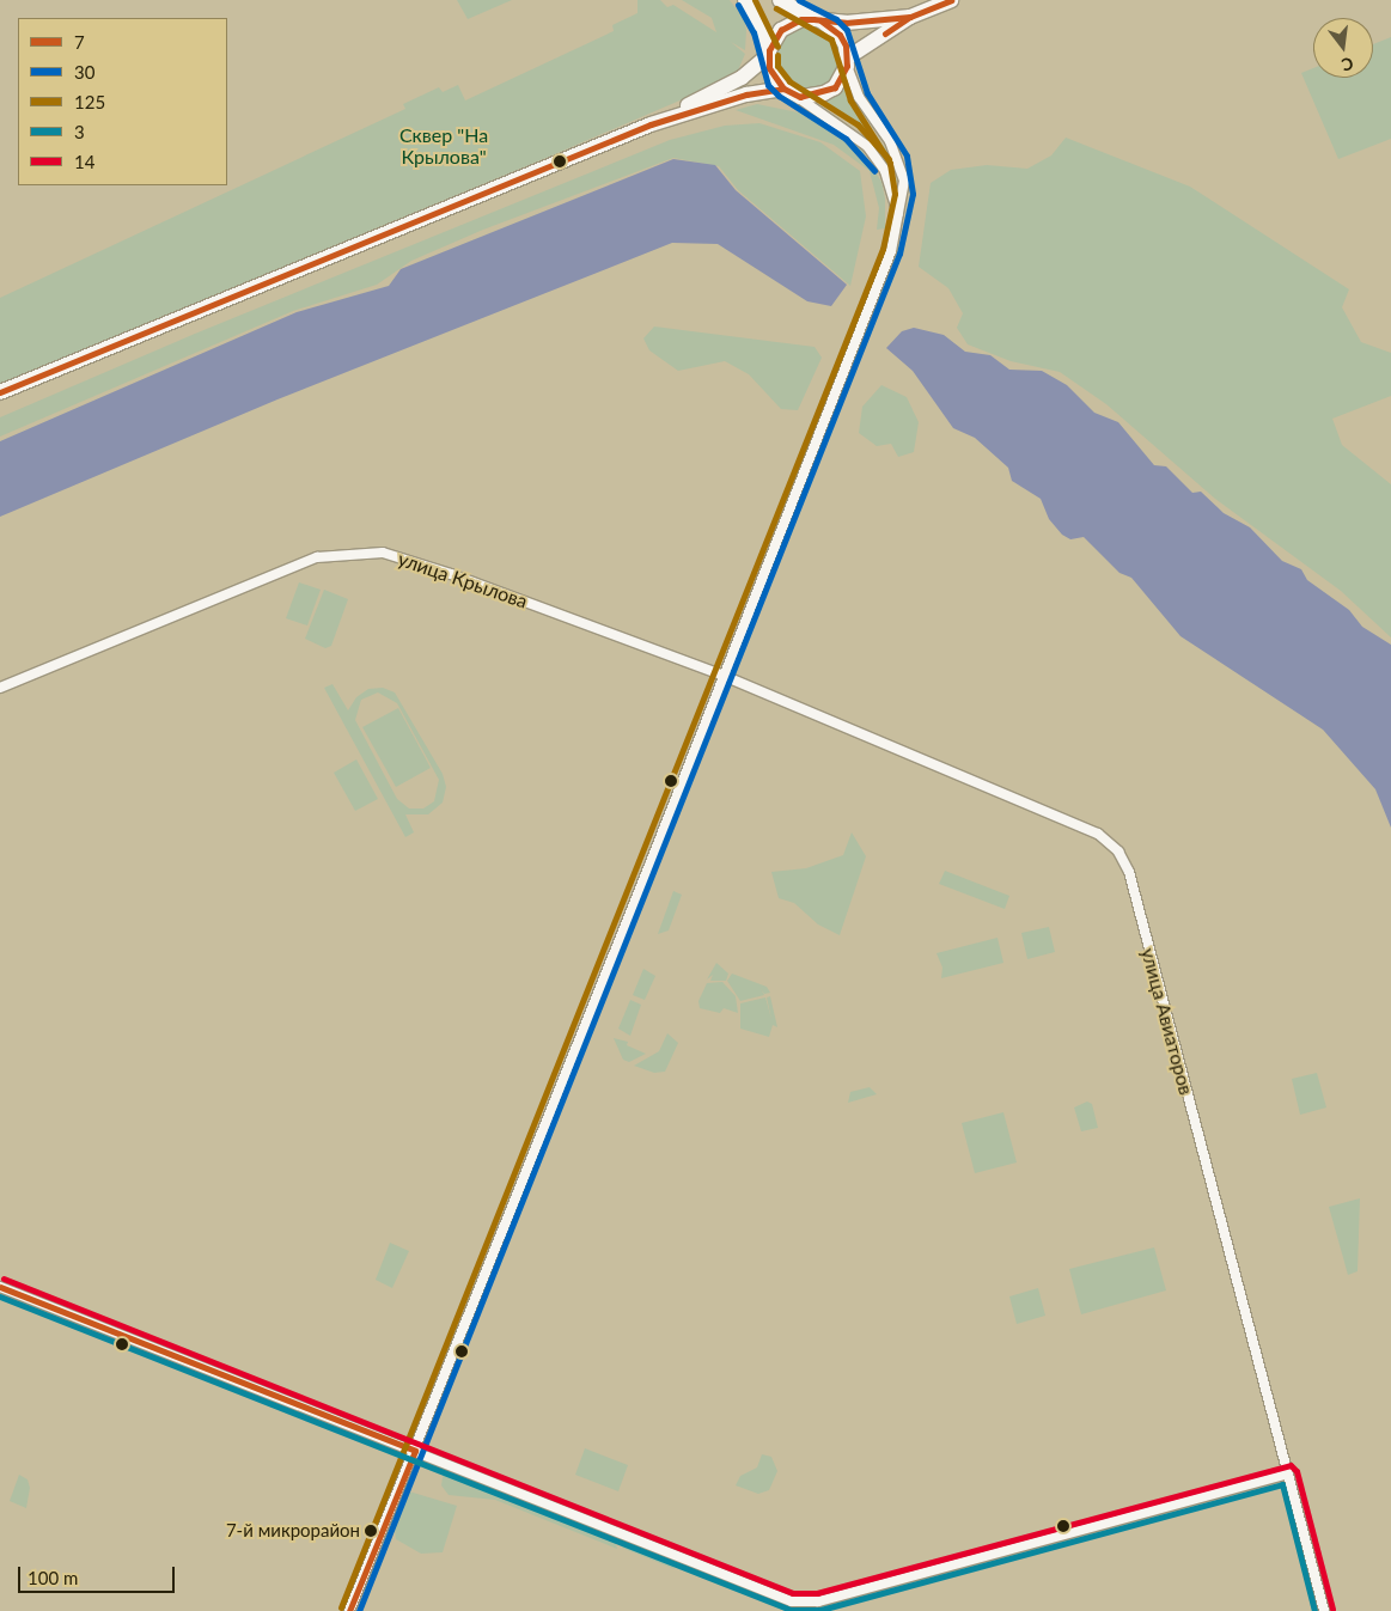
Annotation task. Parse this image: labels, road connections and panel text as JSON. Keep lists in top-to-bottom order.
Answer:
{
  "streets": {
    "street": ["улица Крылова", "улица Авиаторов"]
  },
  "crossings": [
    ["улица Крылова", "улица Авиаторов"]
  ],
  "parks": ["Сквер \"На Крылова\""],
  "places": ["7-й микрорайон"],
  "lines": [
    "transit line 7",
    "transit line 30",
    "transit line 125",
    "transit line 14",
    "transit line 3"
  ],
  "legend": [
    "7",
    "30",
    "125",
    "3",
    "14"
  ],
  "scale_bar": "100 m",
  "north": "bottom"
}
